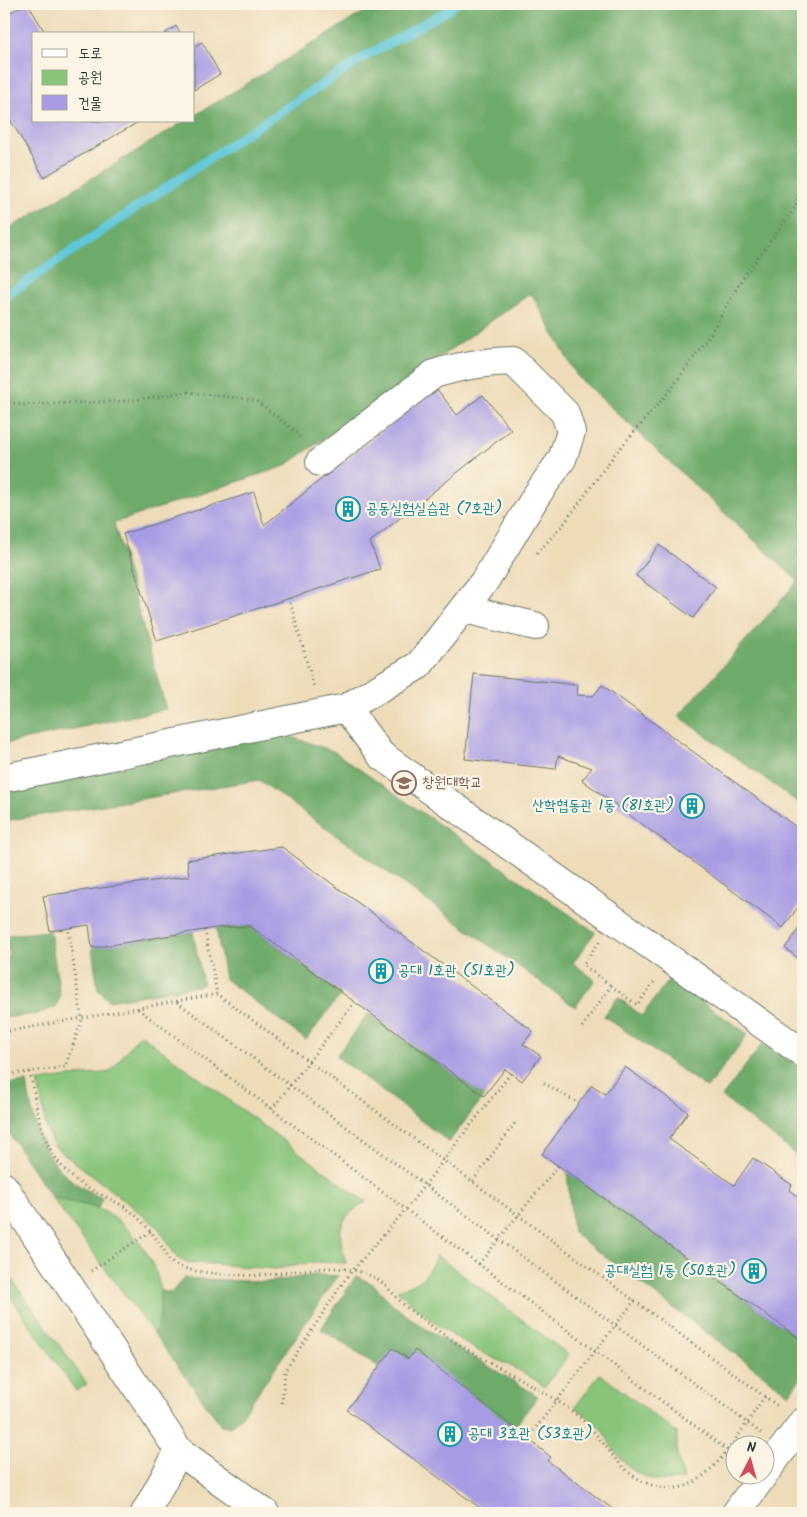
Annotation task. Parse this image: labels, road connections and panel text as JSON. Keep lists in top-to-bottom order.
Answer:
{
  "places": {
    "building": [
      "공동실험실습관 (7호관)",
      "산학협동관 1동 (81호관)",
      "공대 1호관 (51호관)",
      "공대실험 1동 (50호관)",
      "공대 3호관 (53호관)"
    ],
    "school or university": ["창원대학교"]
  },
  "legend": ["도로", "공원", "건물"],
  "north": "top"
}
